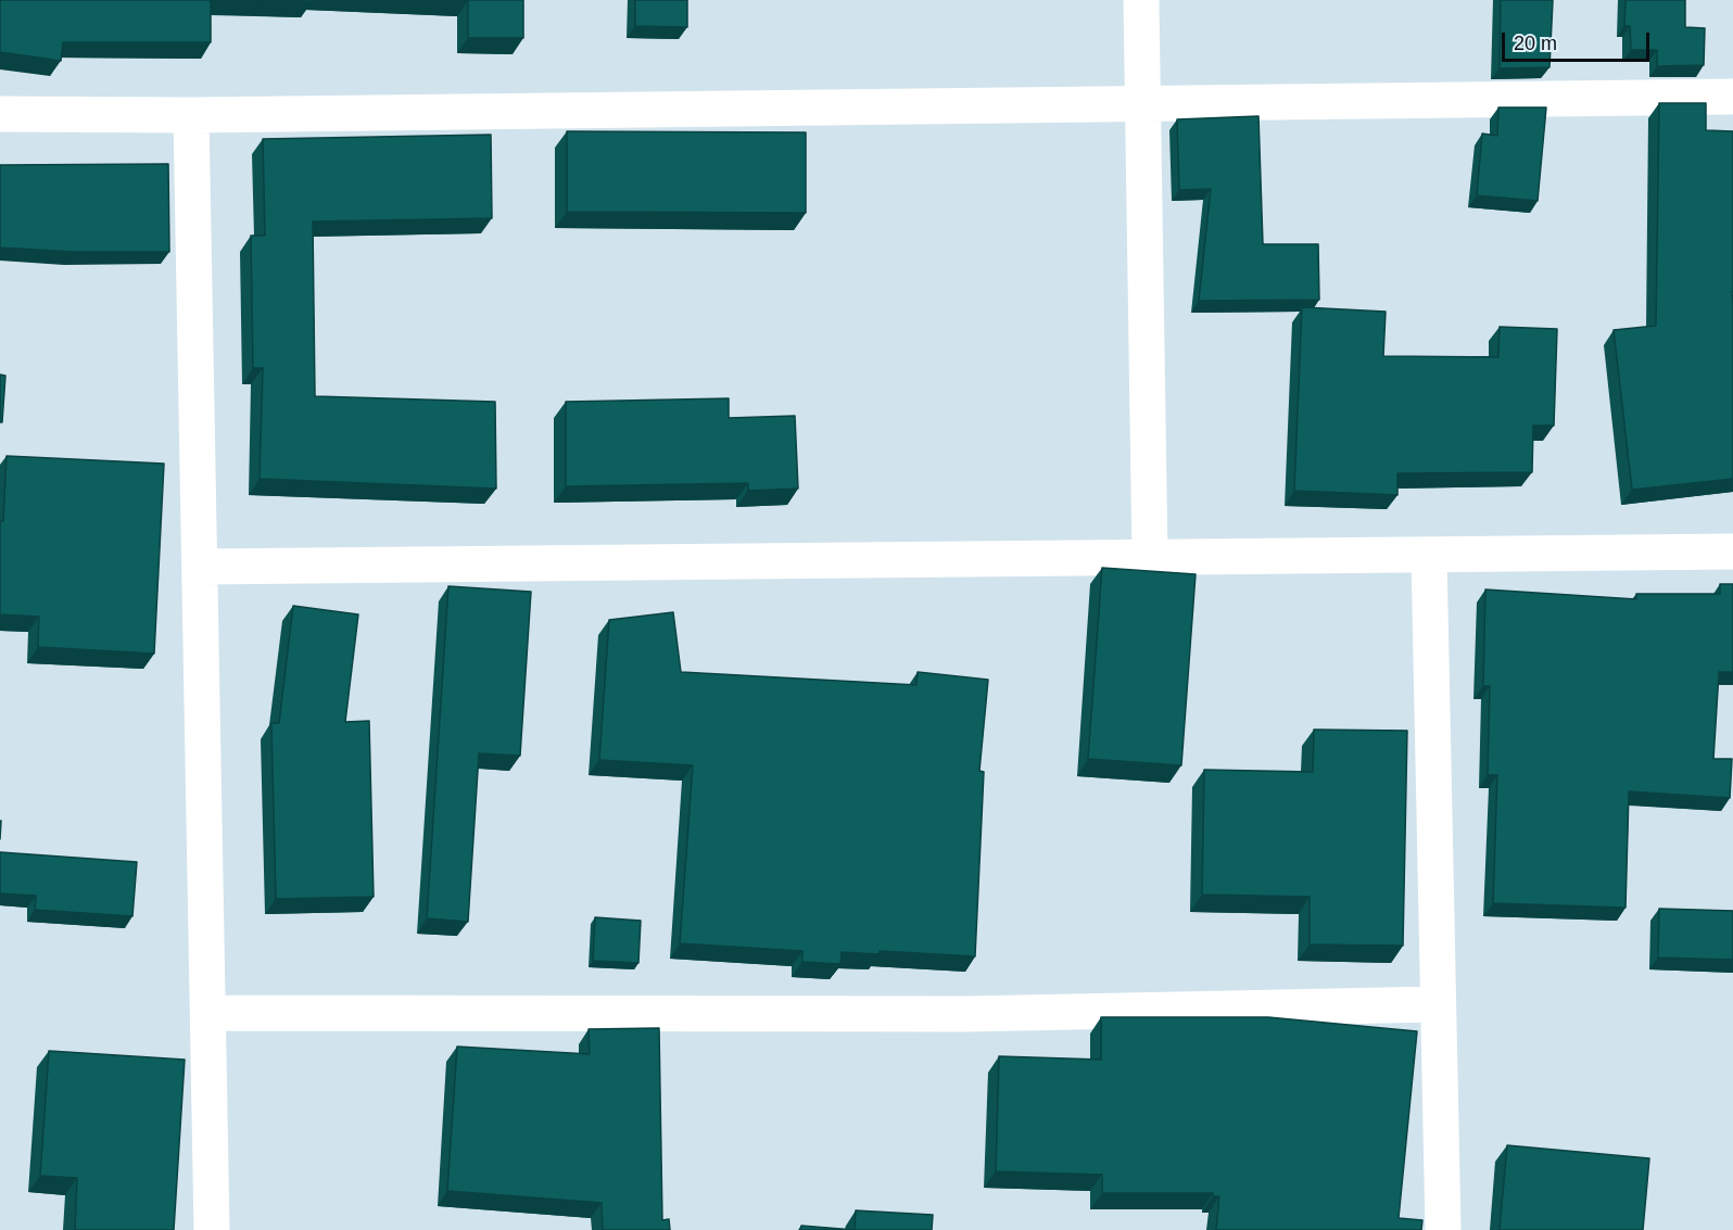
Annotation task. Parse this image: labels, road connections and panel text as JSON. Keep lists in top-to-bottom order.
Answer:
{
  "scale_bar": "20 m"
}
